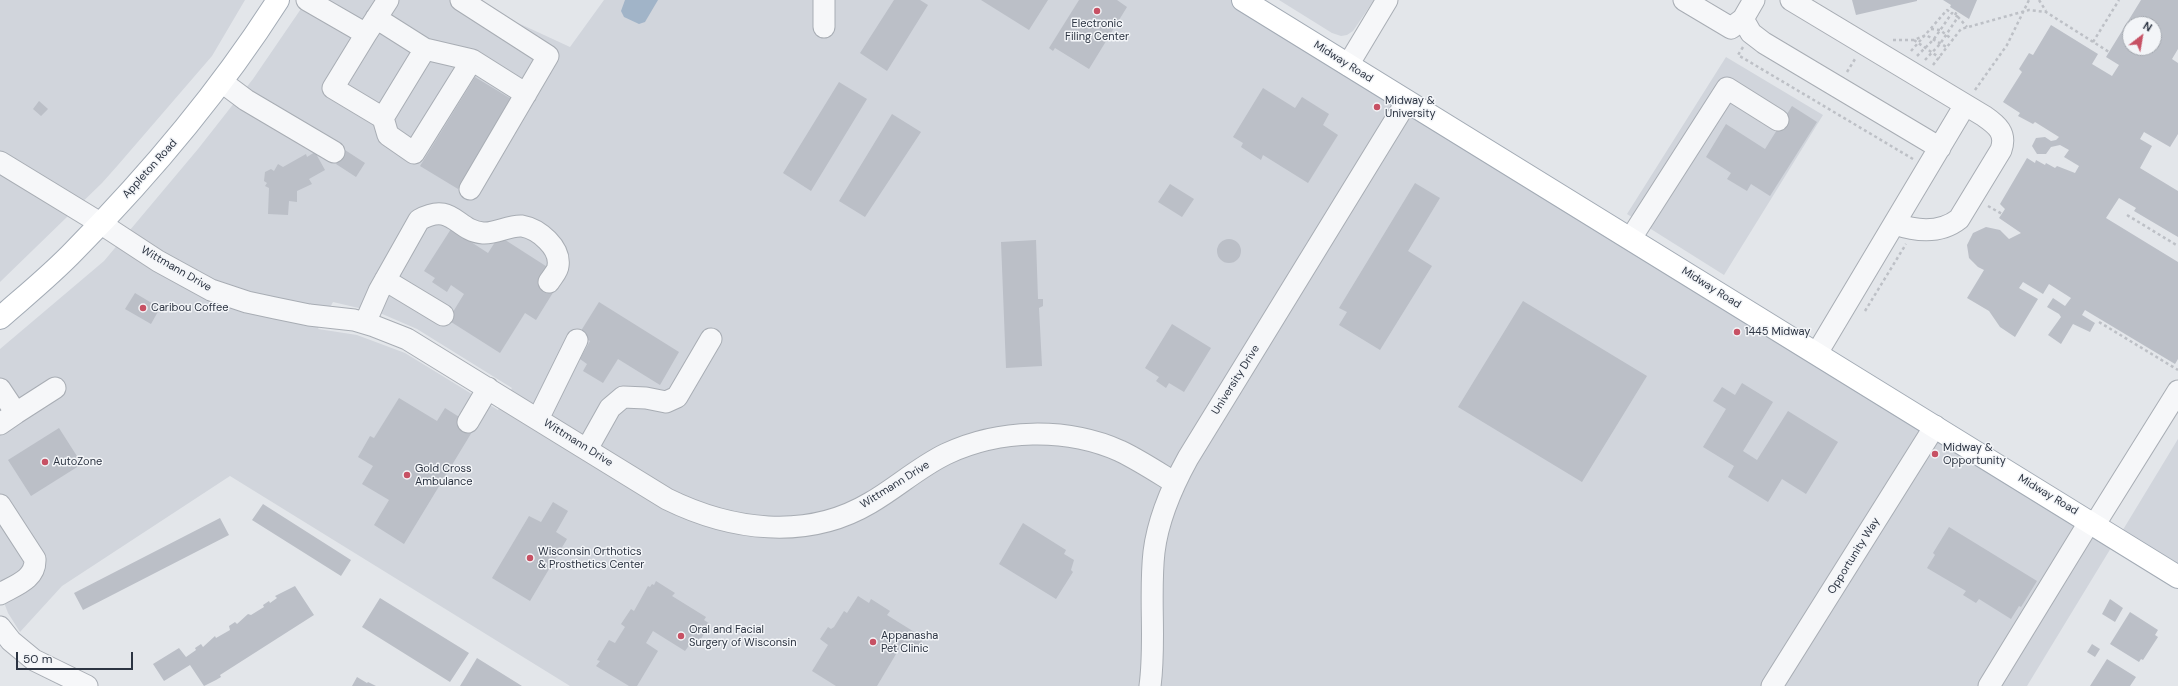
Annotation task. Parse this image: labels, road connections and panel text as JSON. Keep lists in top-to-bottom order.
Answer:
{
  "streets": {
    "main road": ["Midway Road", "Appleton Road"],
    "street": ["Wittmann Drive", "University Drive", "Opportunity Way"]
  },
  "crossings": [
    ["Midway Road", "University Drive"],
    ["Midway Road", "Opportunity Way"],
    ["Appleton Road", "Wittmann Drive"],
    ["Wittmann Drive", "University Drive"]
  ],
  "places": [
    "Electronic Filing Center",
    "Midway & University",
    "Caribou Coffee",
    "1445 Midway",
    "Midway & Opportunity",
    "AutoZone",
    "Gold Cross Ambulance",
    "Wisconsin Orthotics & Prosthetics Center",
    "Oral and Facial Surgery of Wisconsin",
    "Appanasha Pet Clinic"
  ],
  "scale_bar": "50 m",
  "north": "top right"
}
